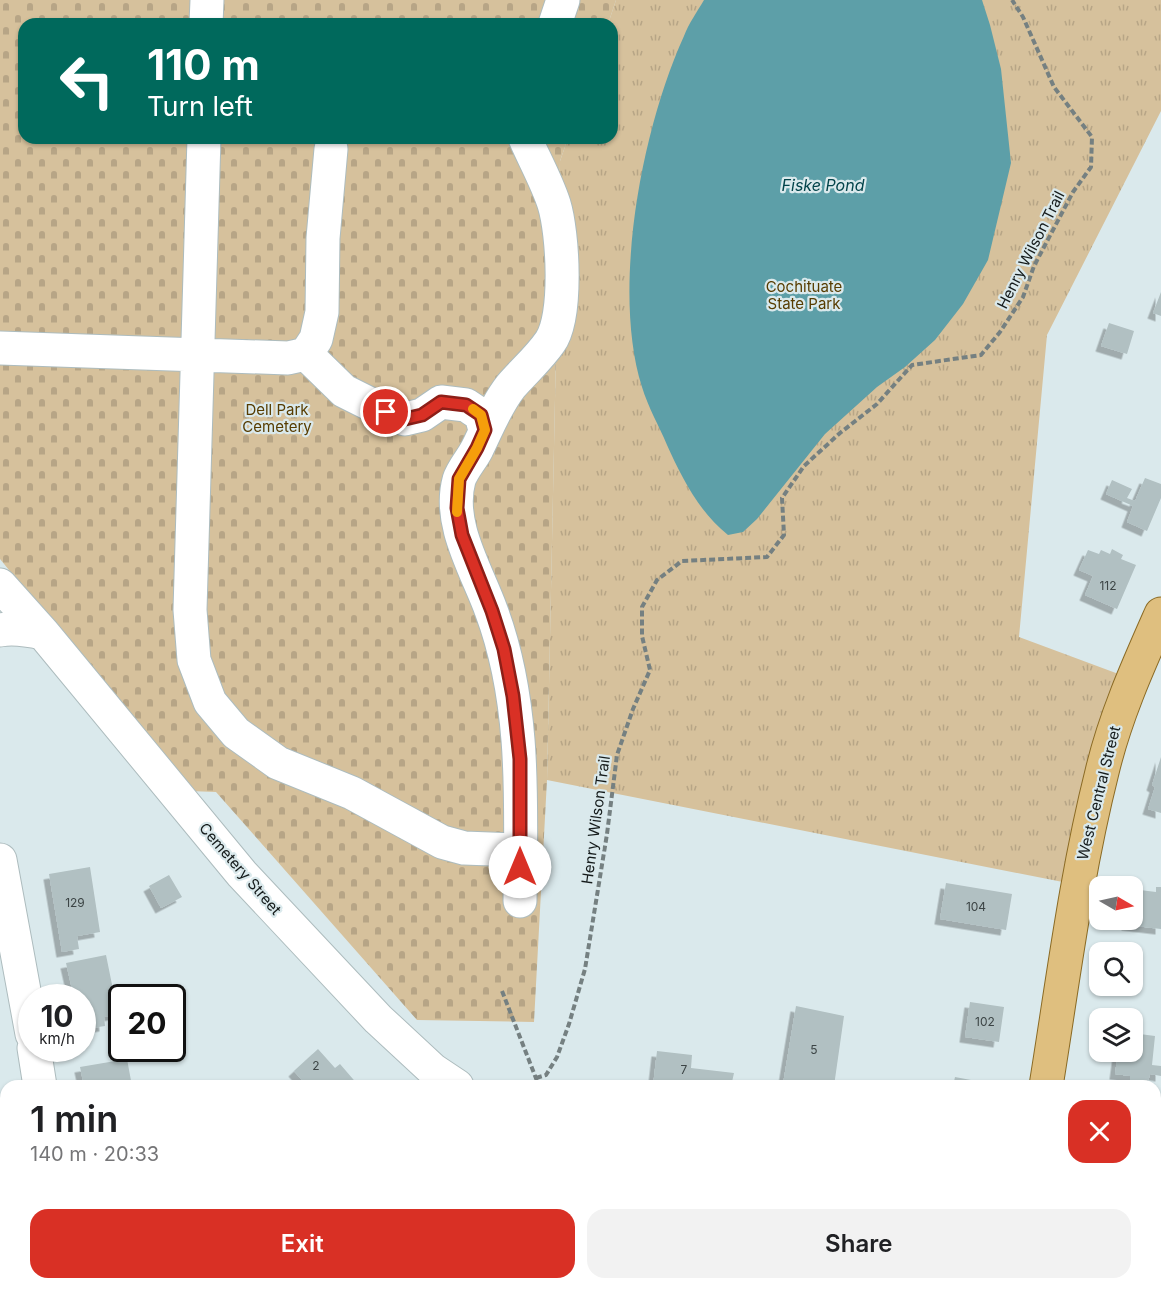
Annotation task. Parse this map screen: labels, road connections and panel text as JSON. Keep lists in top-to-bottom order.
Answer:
{
  "streets": {
    "main road": ["West Central Street"],
    "street": ["Cemetery Street"],
    "path": ["Henry Wilson Trail"]
  },
  "water": ["Fiske Pond"],
  "parks": ["Cochituate State Park", "Dell Park Cemetery"],
  "house_numbers": [
    "112",
    "129",
    "104",
    "102",
    "5",
    "2",
    "7"
  ],
  "north": "right",
  "page": {
    "turn": ["110 m", "Turn left"],
    "speed": "10 km/h",
    "limit": "20",
    "heading": ["1 min", "140 m · 20:33"],
    "buttons": ["Exit", "Share"]
  }
}
